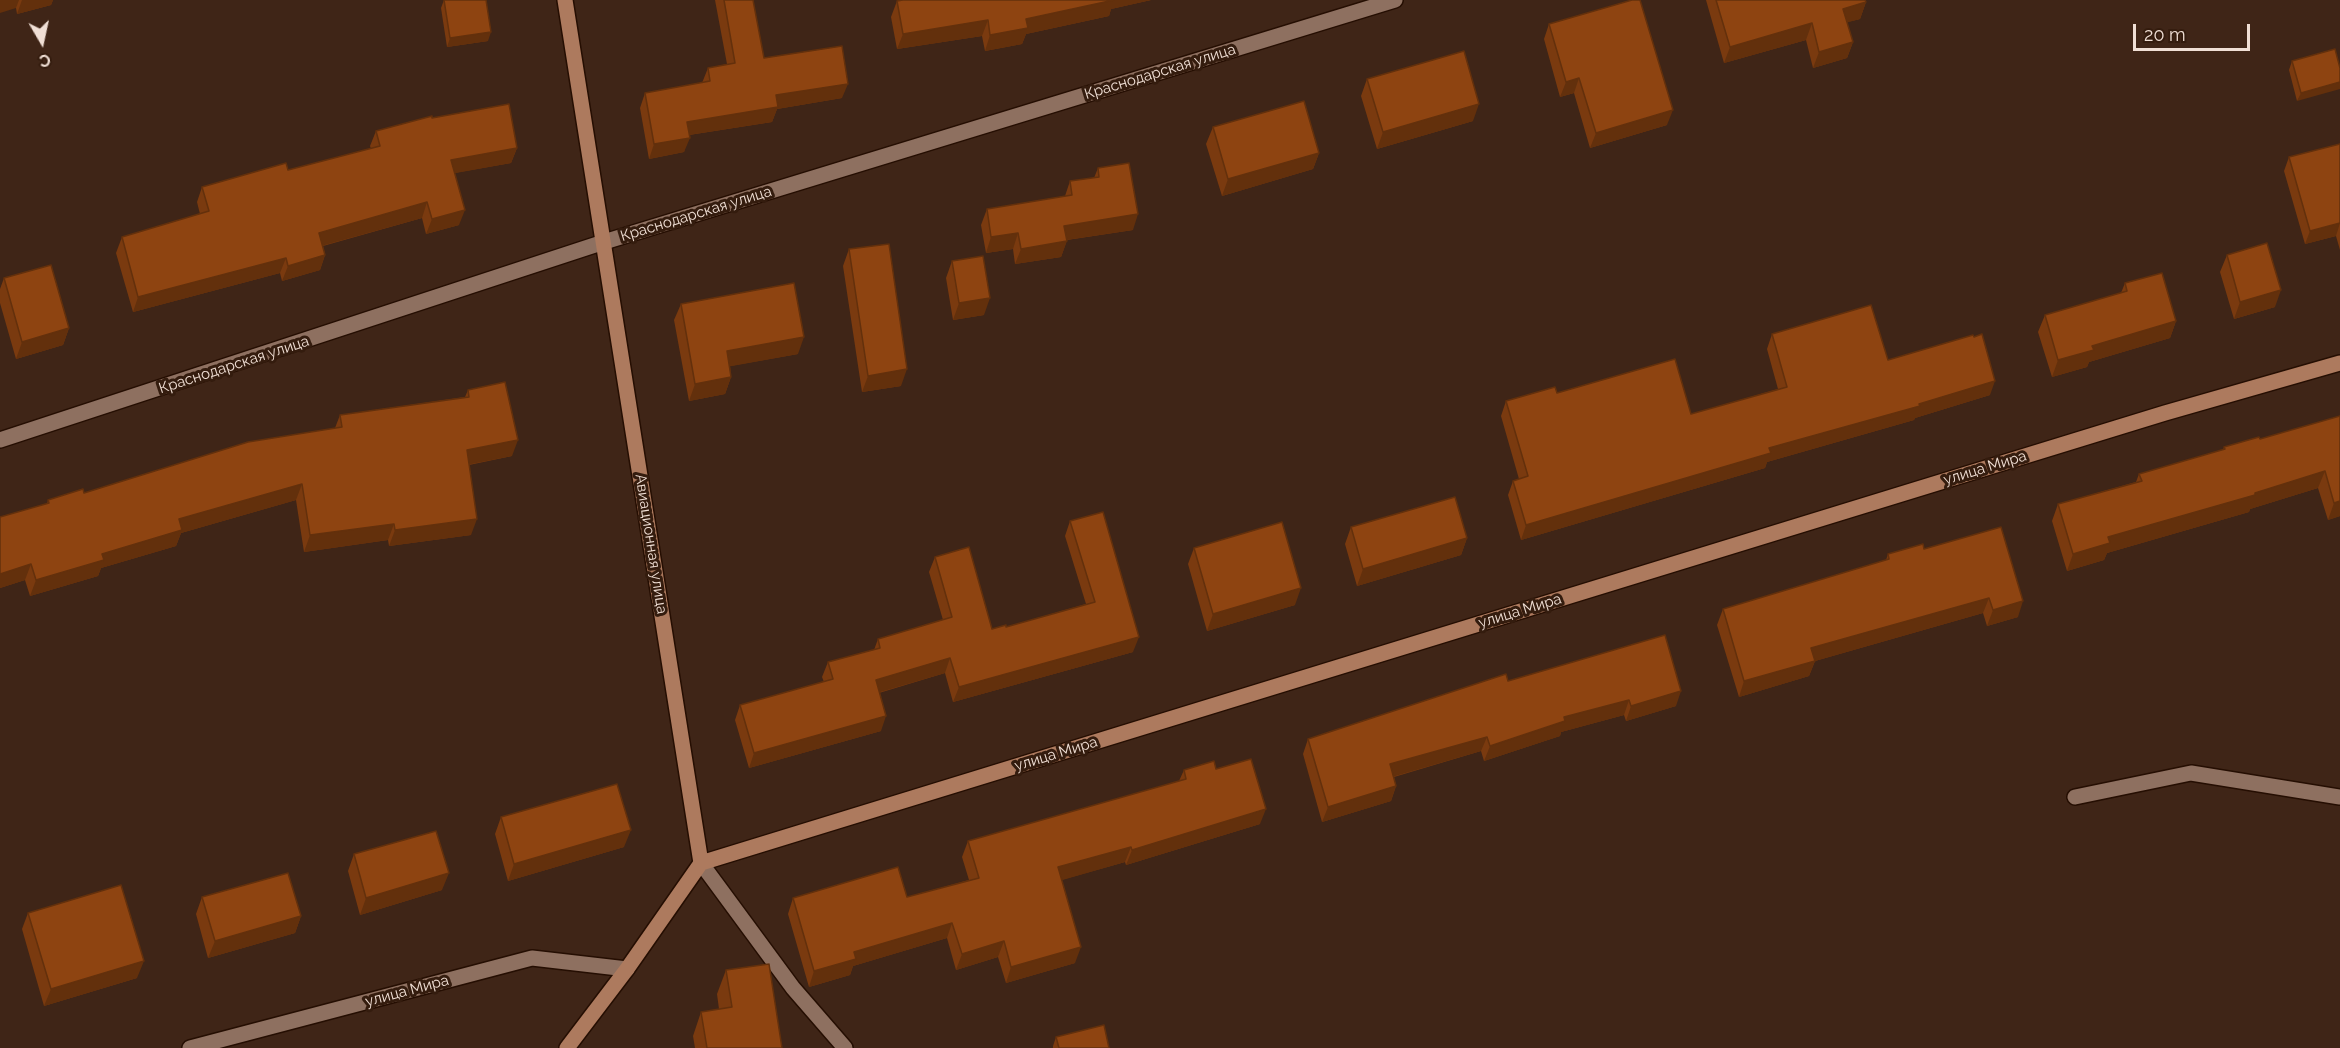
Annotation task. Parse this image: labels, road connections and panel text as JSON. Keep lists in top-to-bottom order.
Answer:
{
  "streets": {
    "main road": ["улица Мира", "Авиационная улица"],
    "street": ["Краснодарская улица"]
  },
  "crossings": [
    ["Краснодарская улица", "Авиационная улица"],
    ["улица Мира", "Авиационная улица"]
  ],
  "scale_bar": "20 m",
  "north": "bottom"
}
